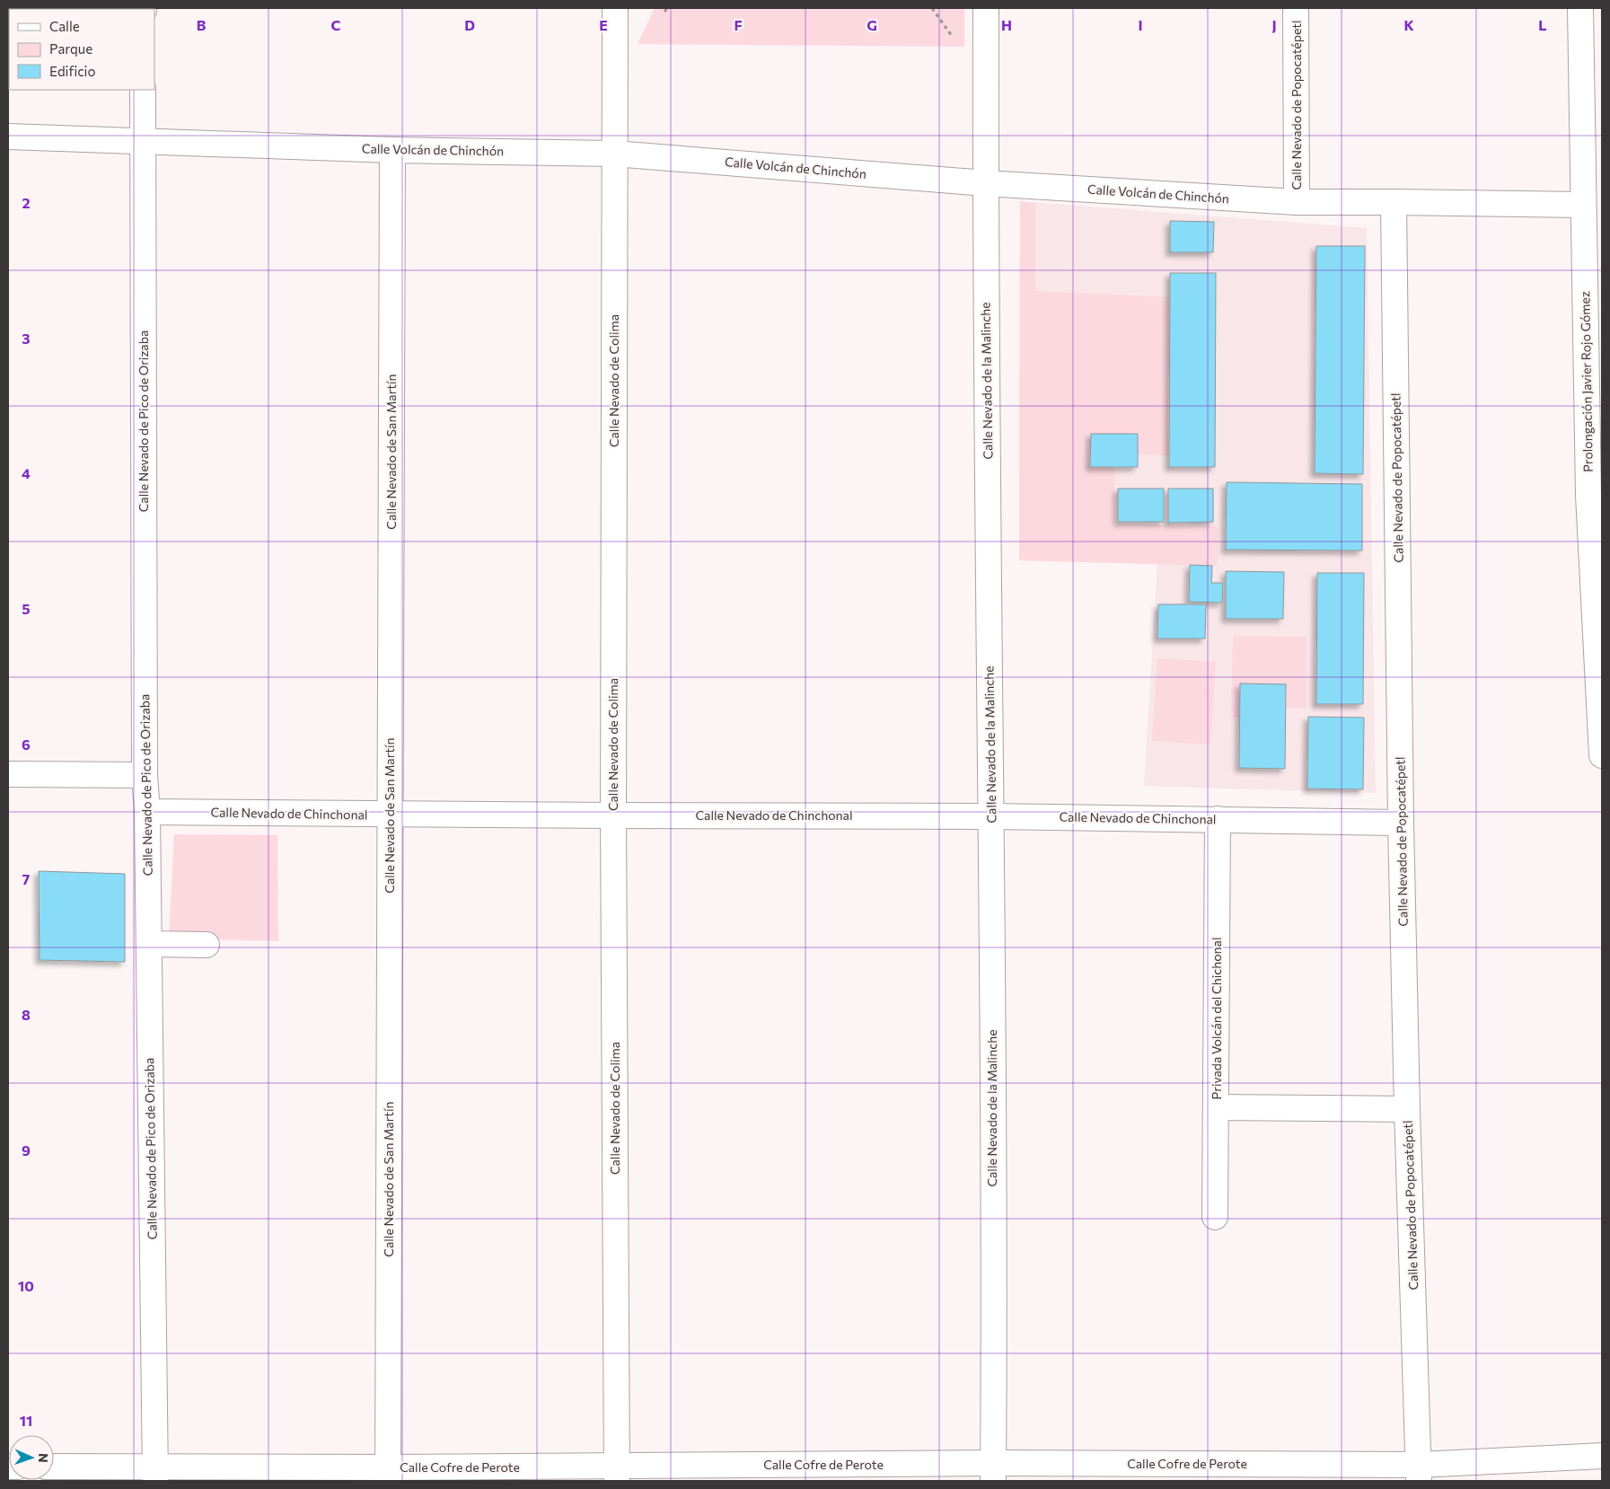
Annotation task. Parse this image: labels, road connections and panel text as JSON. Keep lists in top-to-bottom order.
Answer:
{
  "streets": {
    "street": [
      "Calle Nevado de Popocatépetl",
      "Calle Volcán de Chinchón",
      "Calle Nevado de Colima",
      "Calle Nevado de la Malinche",
      "Prolongación Javier Rojo Gómez",
      "Calle Nevado de Pico de Orizaba",
      "Calle Nevado de San Martín",
      "Calle Nevado de Chinchonal",
      "Privada Volcán del Chichonal",
      "Calle Cofre de Perote"
    ]
  },
  "crossings": [
    ["Calle Nevado de Popocatépetl", "Calle Volcán de Chinchón"],
    ["Calle Nevado de Popocatépetl", "Calle Nevado de Chinchonal"],
    ["Calle Nevado de Popocatépetl", "Calle Cofre de Perote"],
    ["Calle Volcán de Chinchón", "Calle Nevado de Colima"],
    ["Calle Volcán de Chinchón", "Calle Nevado de la Malinche"],
    ["Calle Volcán de Chinchón", "Prolongación Javier Rojo Gómez"],
    ["Calle Volcán de Chinchón", "Calle Nevado de Pico de Orizaba"],
    ["Calle Volcán de Chinchón", "Calle Nevado de San Martín"],
    ["Calle Nevado de Colima", "Calle Nevado de Chinchonal"],
    ["Calle Nevado de Colima", "Calle Cofre de Perote"],
    ["Calle Nevado de la Malinche", "Calle Nevado de Chinchonal"],
    ["Calle Nevado de la Malinche", "Calle Cofre de Perote"],
    ["Calle Nevado de Pico de Orizaba", "Calle Nevado de Chinchonal"],
    ["Calle Nevado de Pico de Orizaba", "Calle Cofre de Perote"],
    ["Calle Nevado de San Martín", "Calle Nevado de Chinchonal"],
    ["Calle Nevado de San Martín", "Calle Cofre de Perote"],
    ["Calle Nevado de Chinchonal", "Privada Volcán del Chichonal"]
  ],
  "legend": ["Calle", "Parque", "Edificio"],
  "north": "right",
  "grid": {
    "columns": [
      "B",
      "C",
      "D",
      "E",
      "F",
      "G",
      "H",
      "I",
      "J",
      "K",
      "L"
    ],
    "rows": [
      "2",
      "3",
      "4",
      "5",
      "6",
      "7",
      "8",
      "9",
      "10",
      "11"
    ]
  }
}
